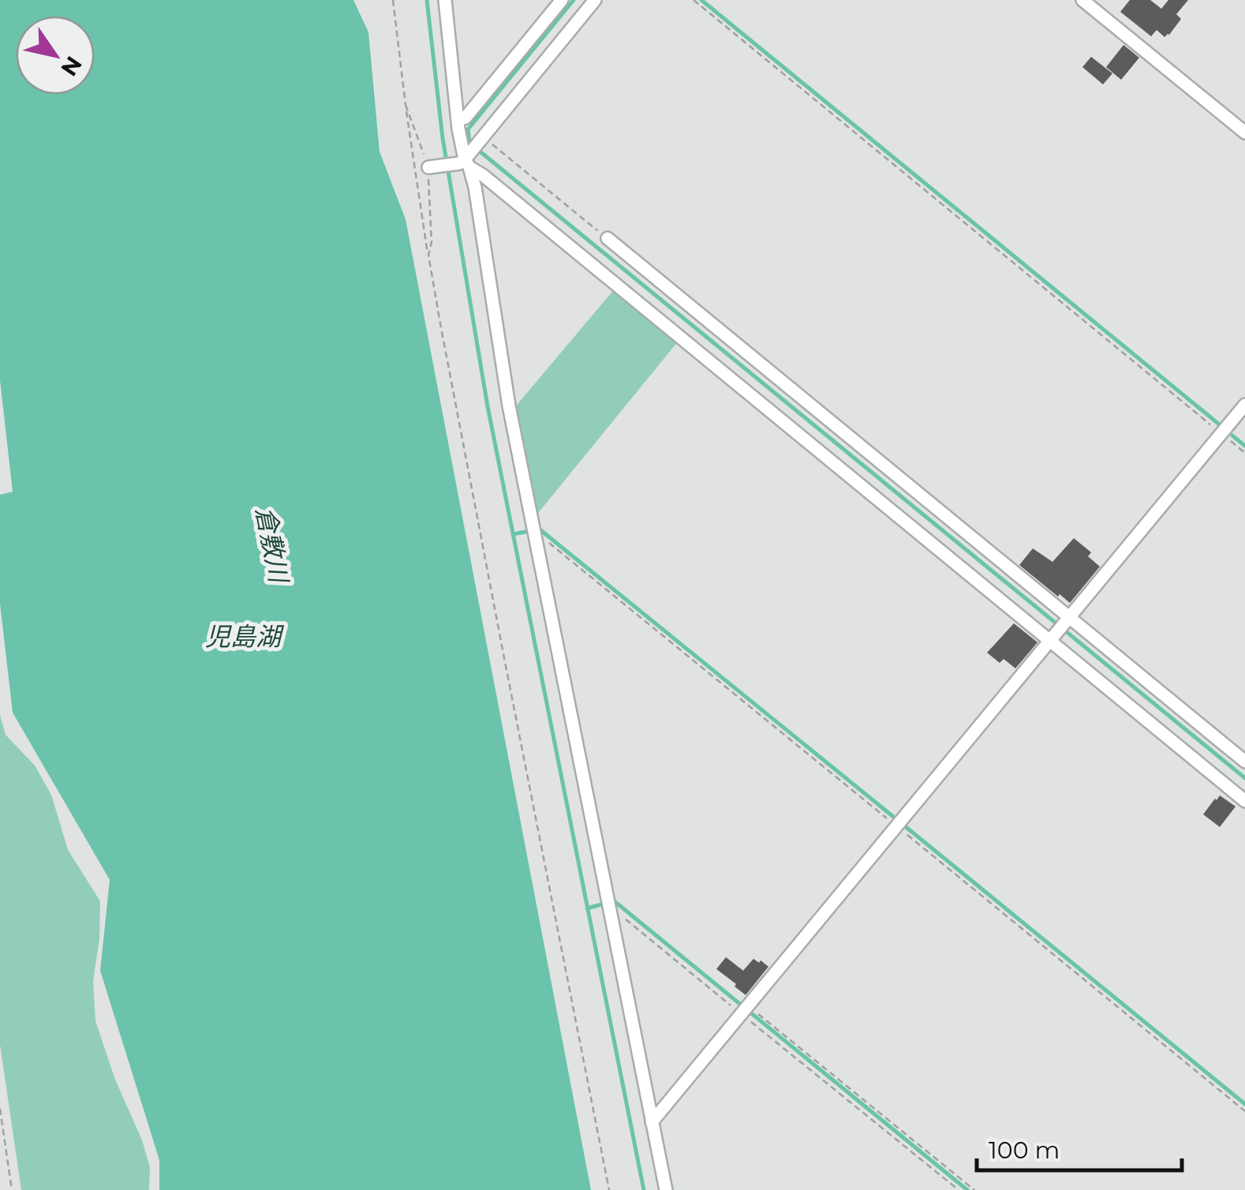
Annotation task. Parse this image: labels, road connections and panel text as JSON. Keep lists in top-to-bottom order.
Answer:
{
  "water": ["倉敷川", "児島湖"],
  "scale_bar": "100 m",
  "north": "bottom right"
}
